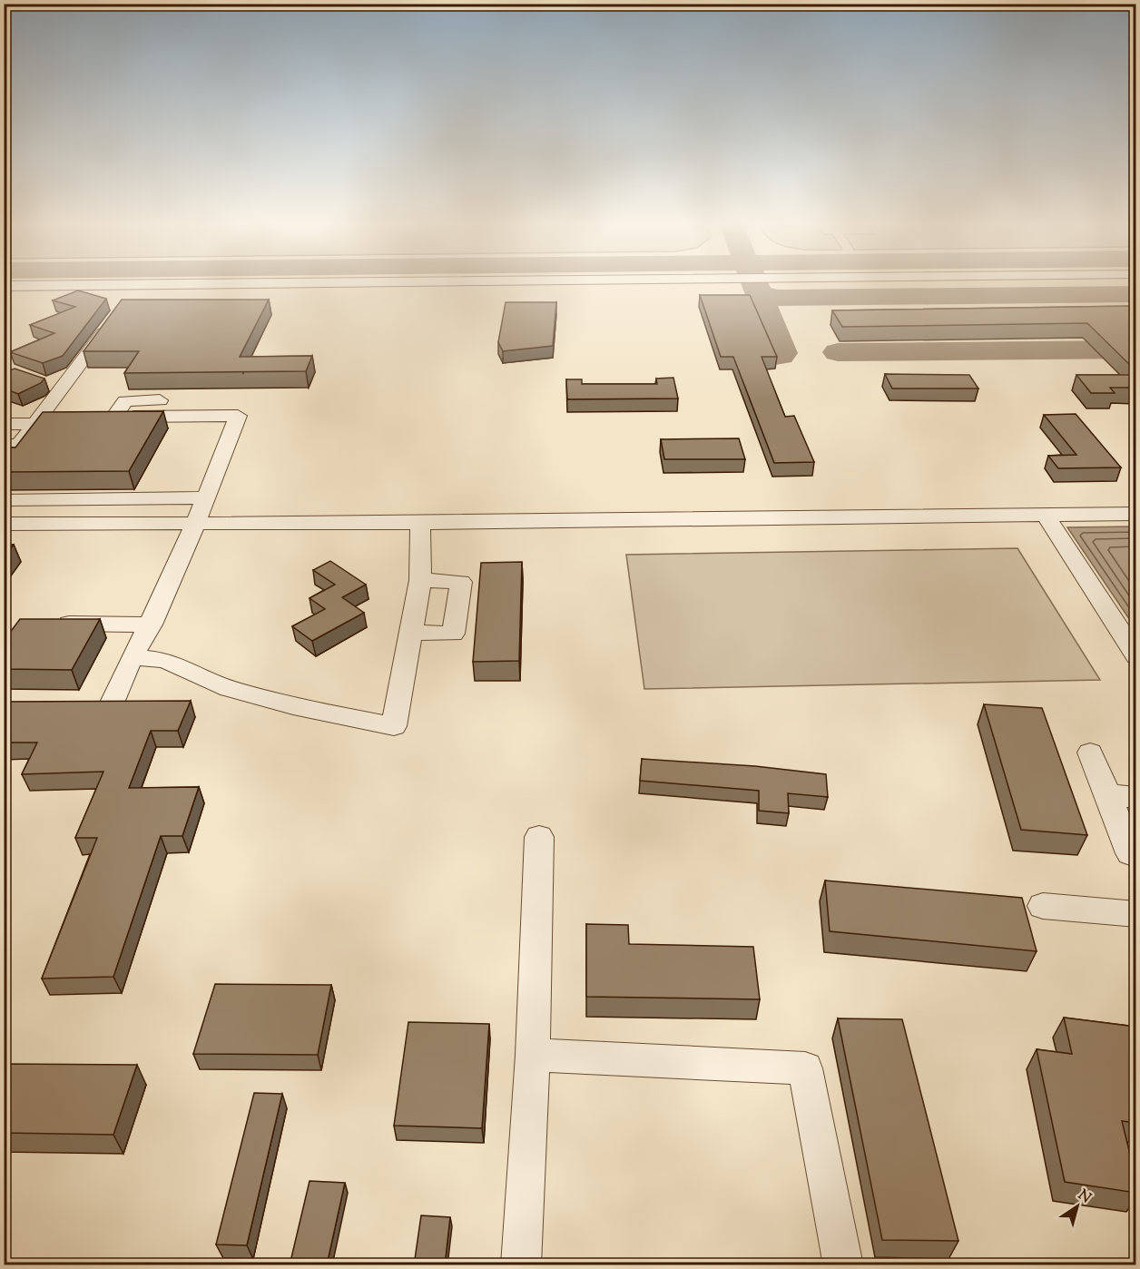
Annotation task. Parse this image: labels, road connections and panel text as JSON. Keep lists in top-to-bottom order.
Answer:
{
  "north": "top right"
}
